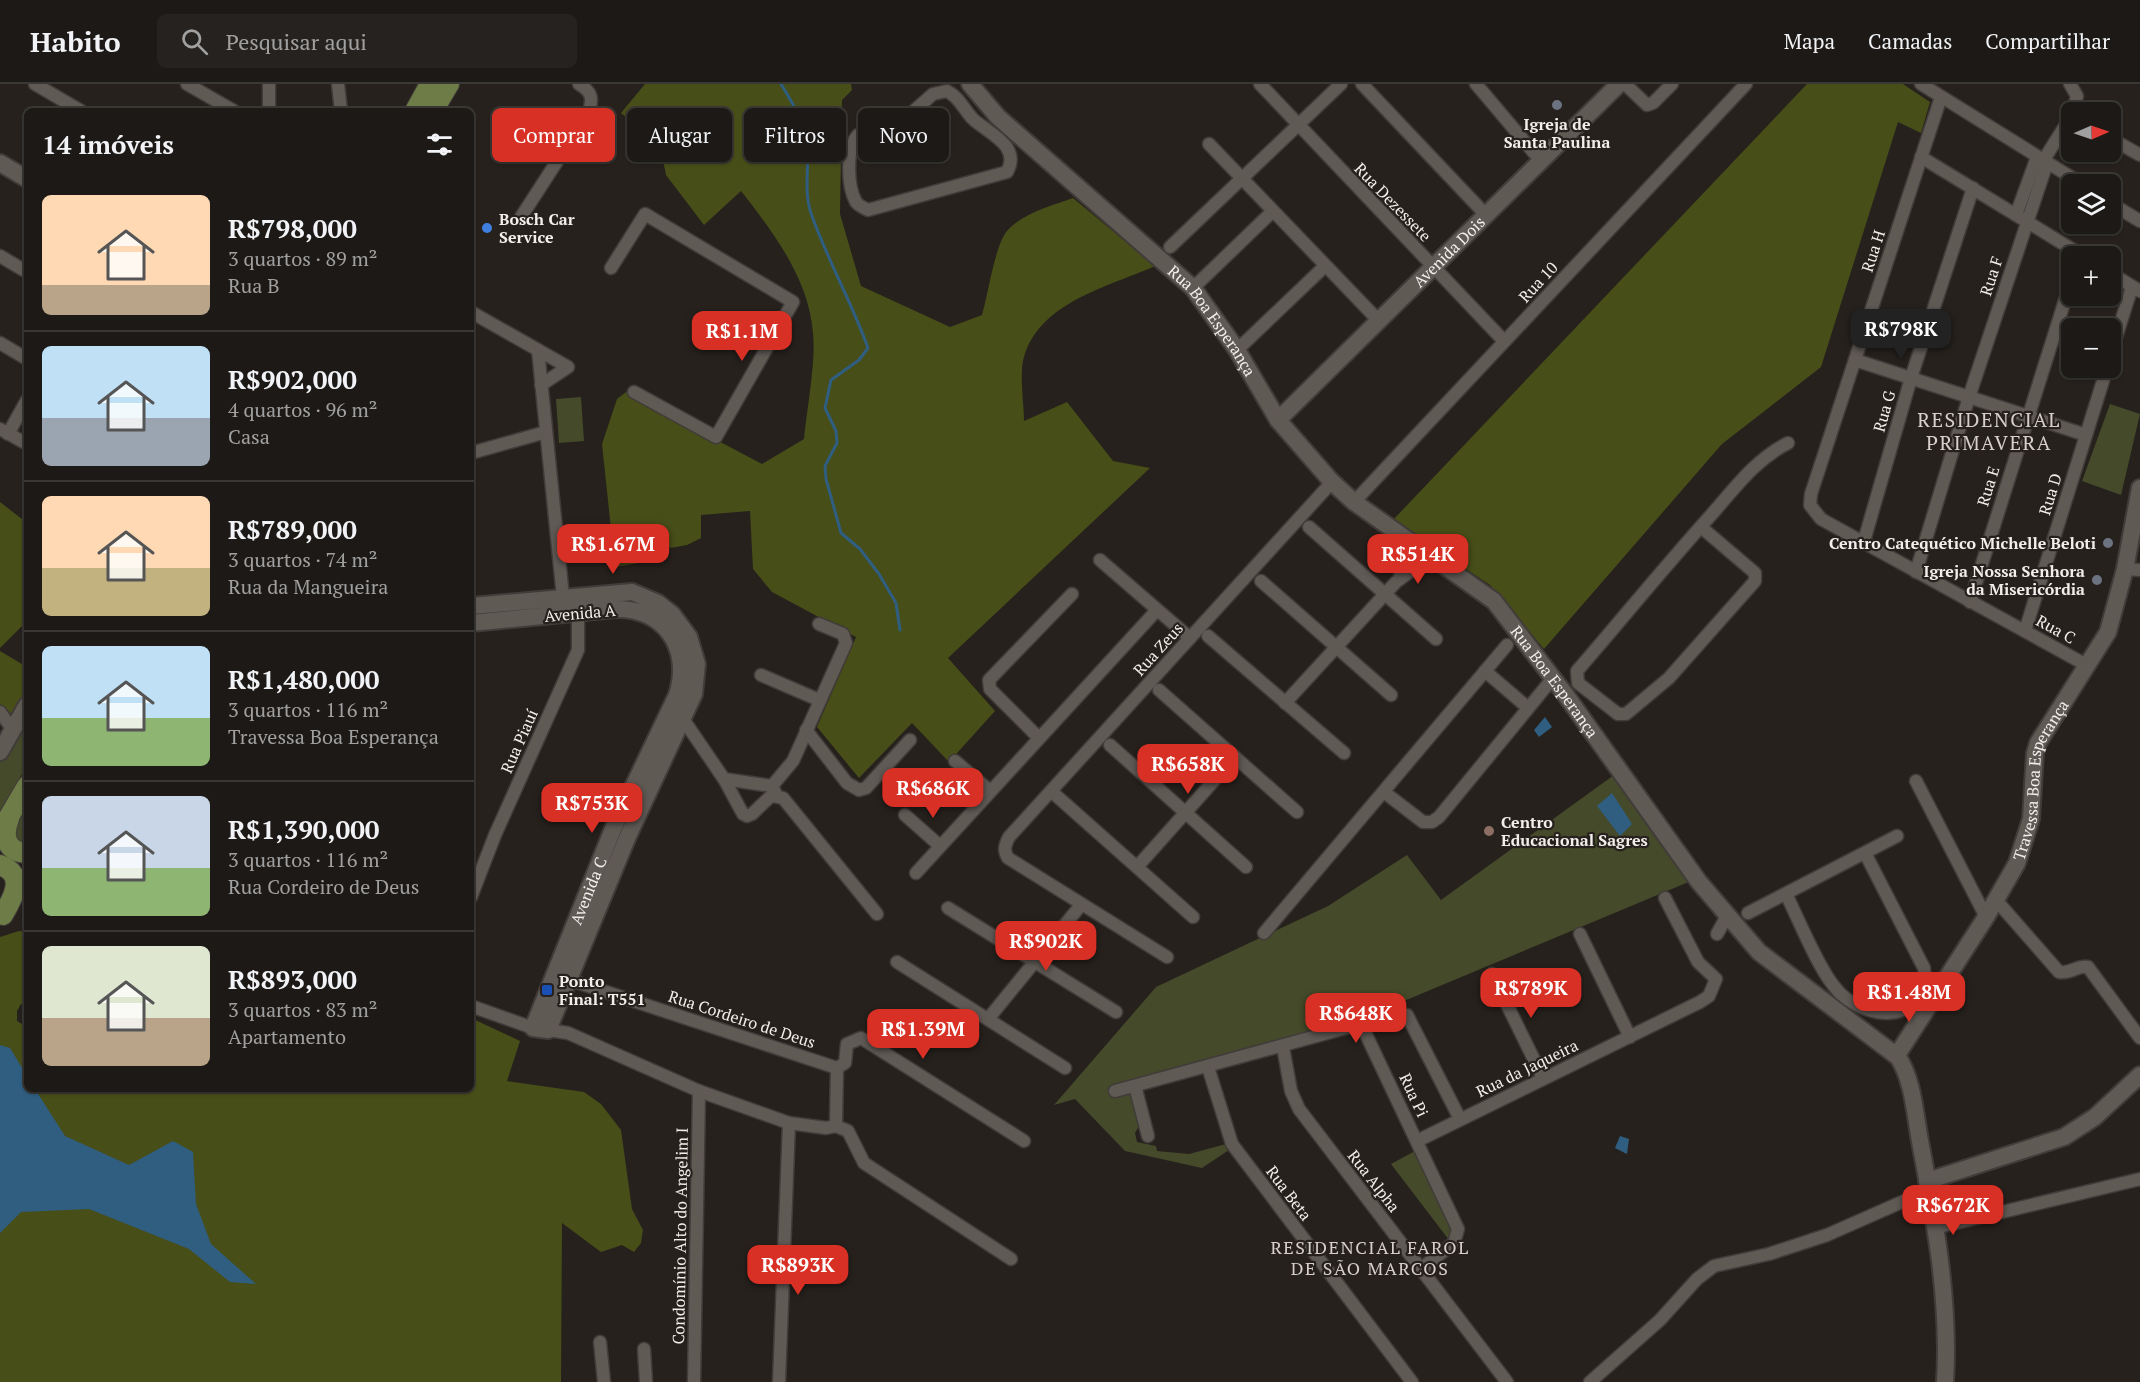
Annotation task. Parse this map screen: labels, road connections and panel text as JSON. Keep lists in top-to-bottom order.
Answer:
{
  "streets": {
    "main road": [
      "Avenida Dois",
      "Rua Boa Esperança",
      "Avenida A",
      "Travessa Boa Esperança",
      "Avenida C"
    ],
    "street": [
      "Rua Dezessete",
      "Rua H",
      "Rua F",
      "Rua 10",
      "Rua G",
      "Rua E",
      "Rua D",
      "Rua C",
      "Rua Zeus",
      "Rua Piauí",
      "Rua Cordeiro de Deus",
      "Rua da Jaqueira",
      "Rua Pi",
      "Rua Alpha",
      "Rua Beta",
      "Condomínio Alto do Angelim I"
    ]
  },
  "crossings": [
    ["Rua Dezessete", "Avenida Dois"],
    ["Rua Dezessete", "Rua 10"],
    ["Rua H", "Rua C"],
    ["Avenida Dois", "Rua Boa Esperança"],
    ["Rua F", "Rua C"],
    ["Rua 10", "Rua Boa Esperança"],
    ["Rua Boa Esperança", "Rua Zeus"],
    ["Rua Boa Esperança", "Travessa Boa Esperança"],
    ["Rua G", "Rua C"],
    ["Rua E", "Rua C"],
    ["Rua D", "Rua C"],
    ["Avenida A", "Rua Piauí"],
    ["Avenida A", "Avenida C"],
    ["Rua C", "Travessa Boa Esperança"],
    ["Avenida C", "Rua Cordeiro de Deus"],
    ["Rua da Jaqueira", "Rua Pi"],
    ["Rua Pi", "Rua Alpha"],
    ["Rua Pi", "Rua Beta"]
  ],
  "districts": ["RESIDENCIAL PRIMAVERA", "RESIDENCIAL FAROL DE SÃO MARCOS"],
  "places": {
    "other": [
      "Igreja de Santa Paulina",
      "Bosch Car Service",
      "Centro Catequético Michelle Beloti",
      "Igreja Nossa Senhora da Misericórdia",
      "Centro Educacional Sagres"
    ],
    "transit": ["Ponto Final: T551"]
  },
  "north": "right",
  "page": {
    "header": "Habito",
    "search": "Pesquisar aqui",
    "nav": ["Mapa", "Camadas", "Compartilhar"],
    "map_buttons": ["+", "−"],
    "chip": [
      "Comprar",
      "Alugar",
      "Filtros",
      "Novo"
    ],
    "heading": "14 imóveis",
    "list": [
      {
        "name": "R$798,000",
        "note": "3 quartos · 89 m² · Rua B"
      },
      {
        "name": "R$902,000",
        "note": "4 quartos · 96 m² · Casa"
      },
      {
        "name": "R$789,000",
        "note": "3 quartos · 74 m² · Rua da Mangueira"
      },
      {
        "name": "R$1,480,000",
        "note": "3 quartos · 116 m² · Travessa Boa Esperança"
      },
      {
        "name": "R$1,390,000",
        "note": "3 quartos · 116 m² · Rua Cordeiro de Deus"
      },
      {
        "name": "R$893,000",
        "note": "3 quartos · 83 m² · Apartamento"
      }
    ],
    "price": [
      "R$798K",
      "R$1.1M",
      "R$1.67M",
      "R$514K",
      "R$658K",
      "R$686K",
      "R$753K",
      "R$902K",
      "R$789K",
      "R$1.48M",
      "R$648K",
      "R$1.39M",
      "R$672K",
      "R$893K"
    ]
  }
}
